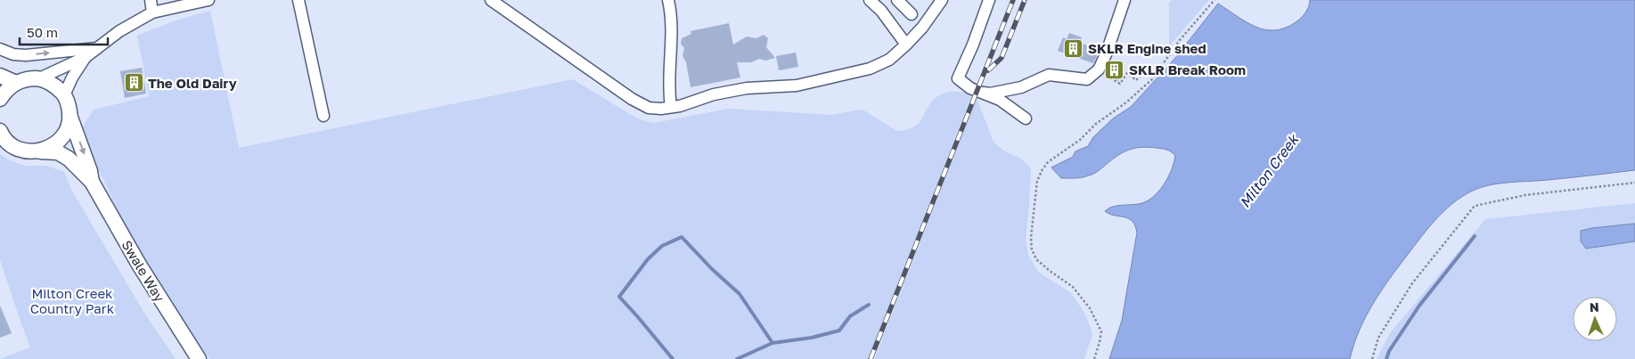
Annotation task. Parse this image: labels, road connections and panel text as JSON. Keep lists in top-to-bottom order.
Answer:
{
  "streets": {
    "main road": ["Swale Way"]
  },
  "water": ["Milton Creek"],
  "parks": ["Milton Creek Country Park"],
  "places": {
    "building": ["SKLR Engine shed", "SKLR Break Room", "The Old Dairy"]
  },
  "scale_bar": "50 m",
  "north": "top"
}
